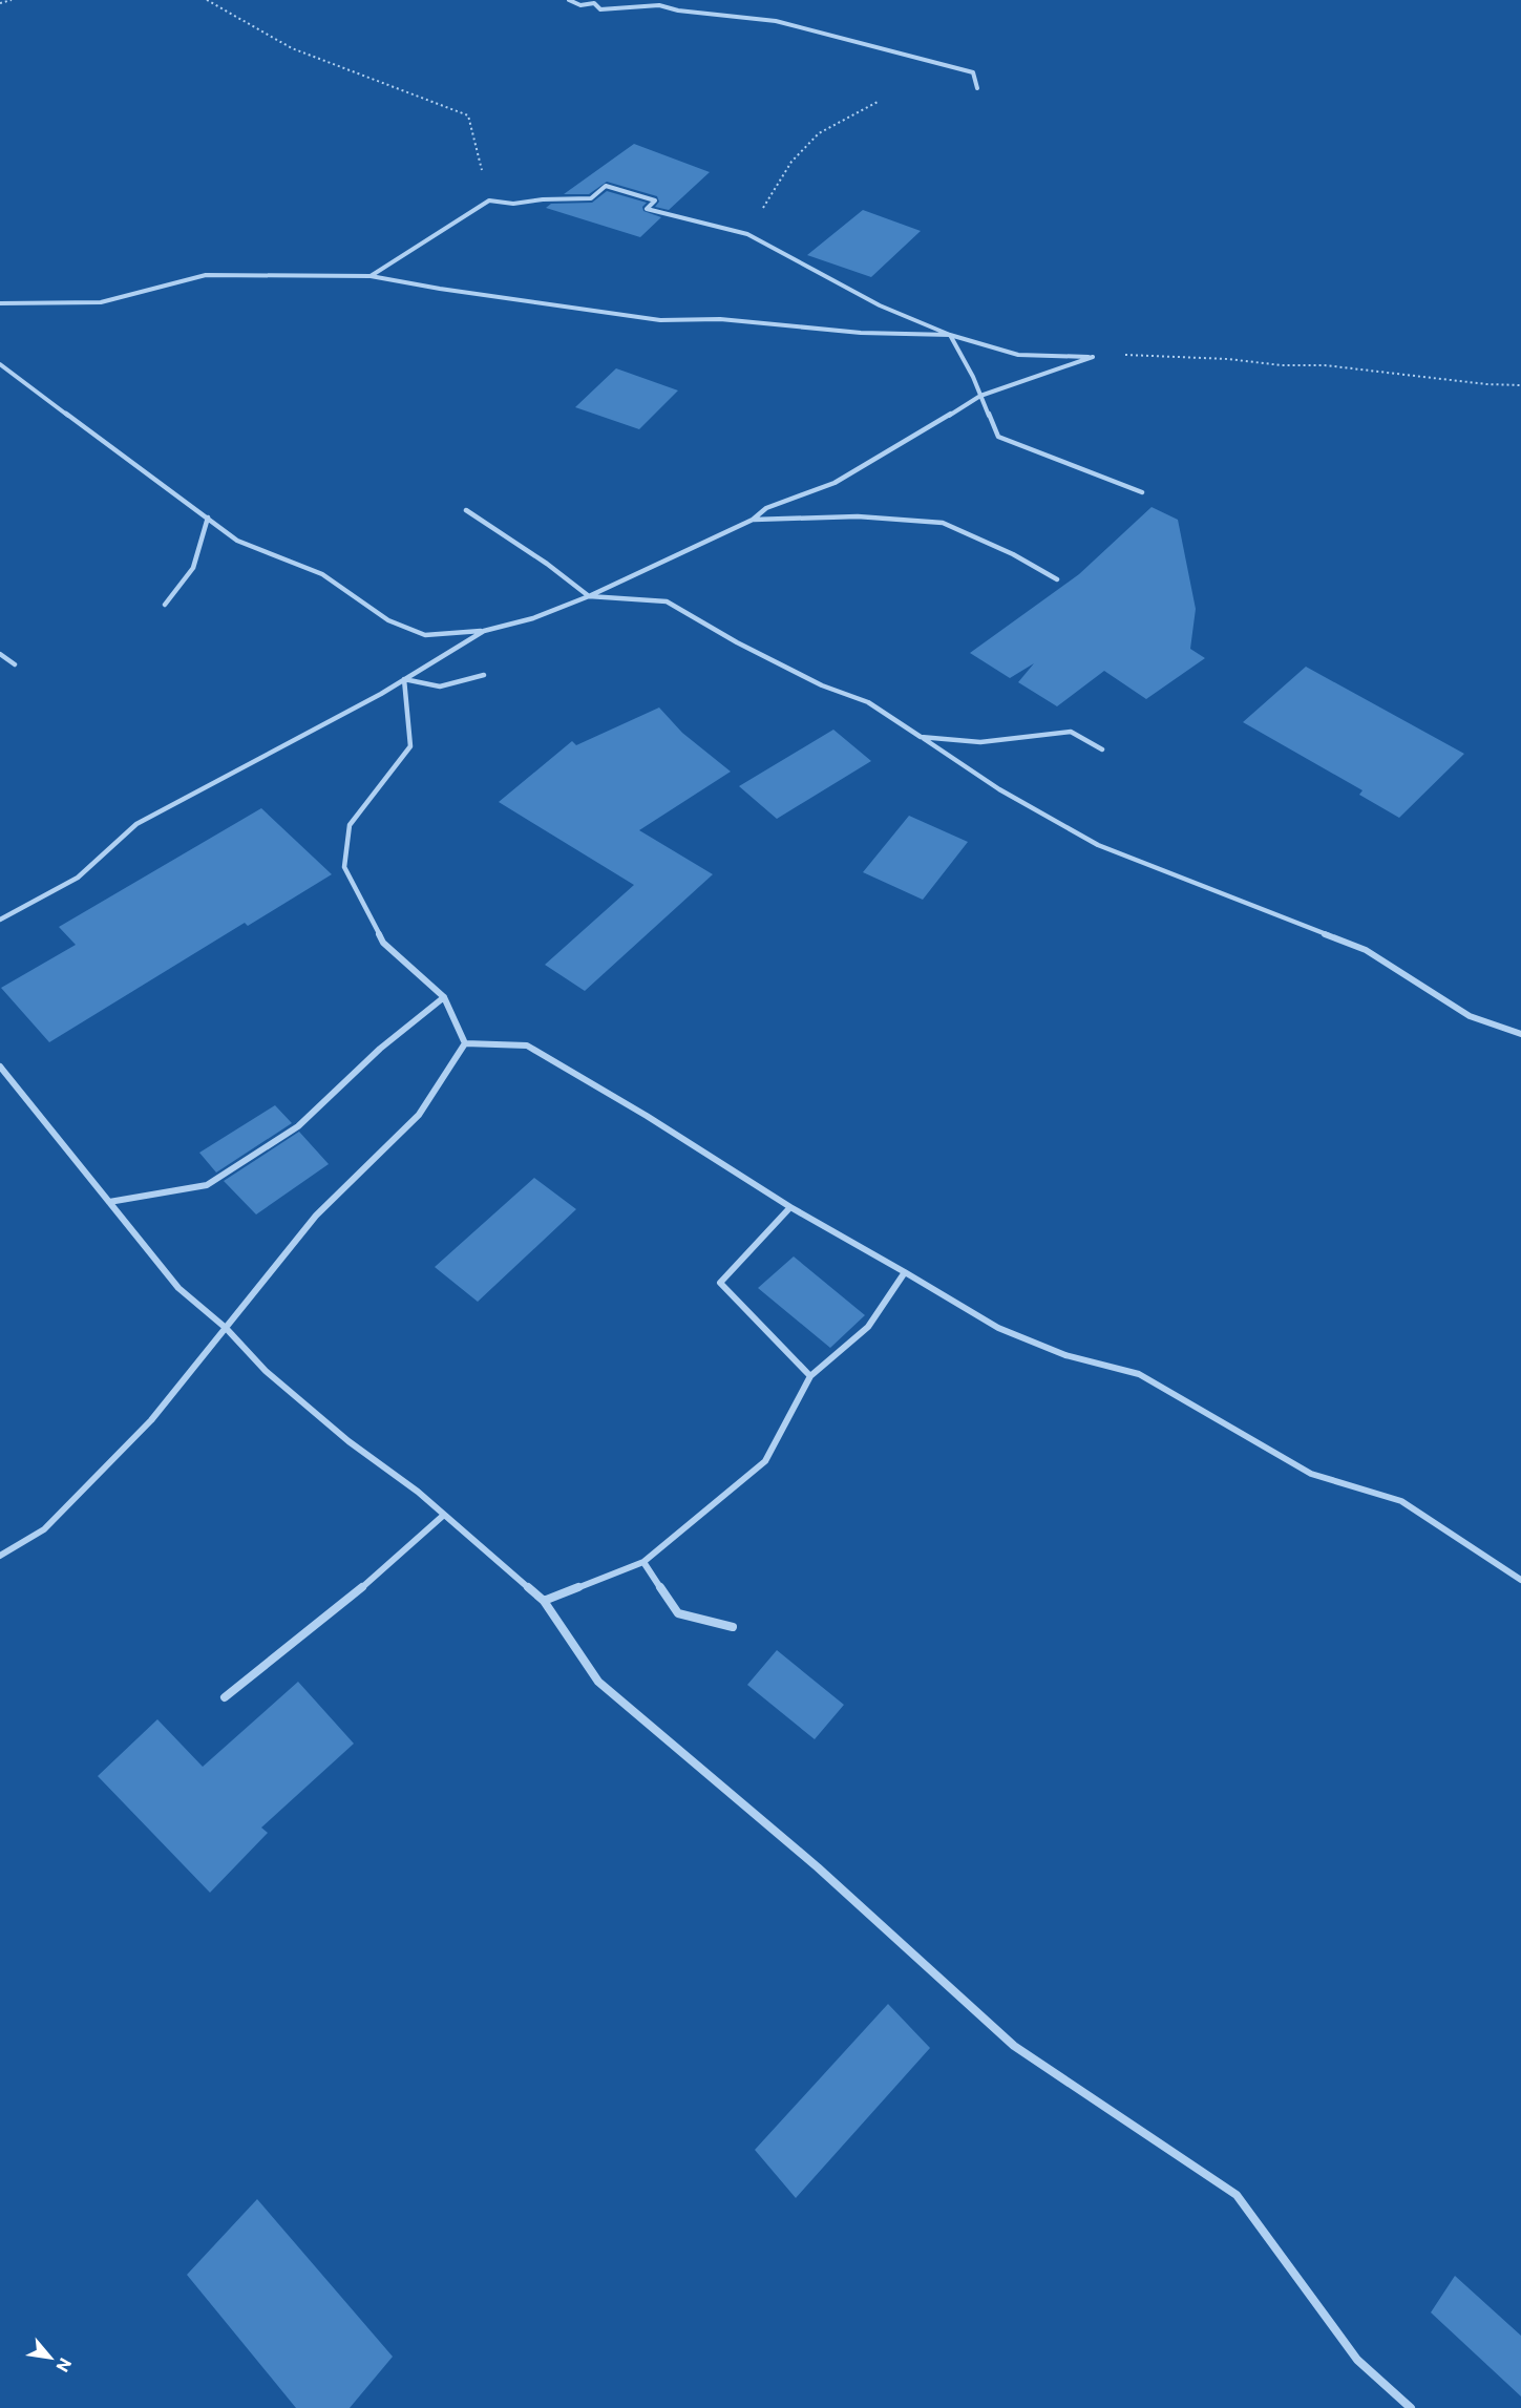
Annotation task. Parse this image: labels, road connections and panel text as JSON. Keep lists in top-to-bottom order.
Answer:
{
  "north": "bottom right"
}
